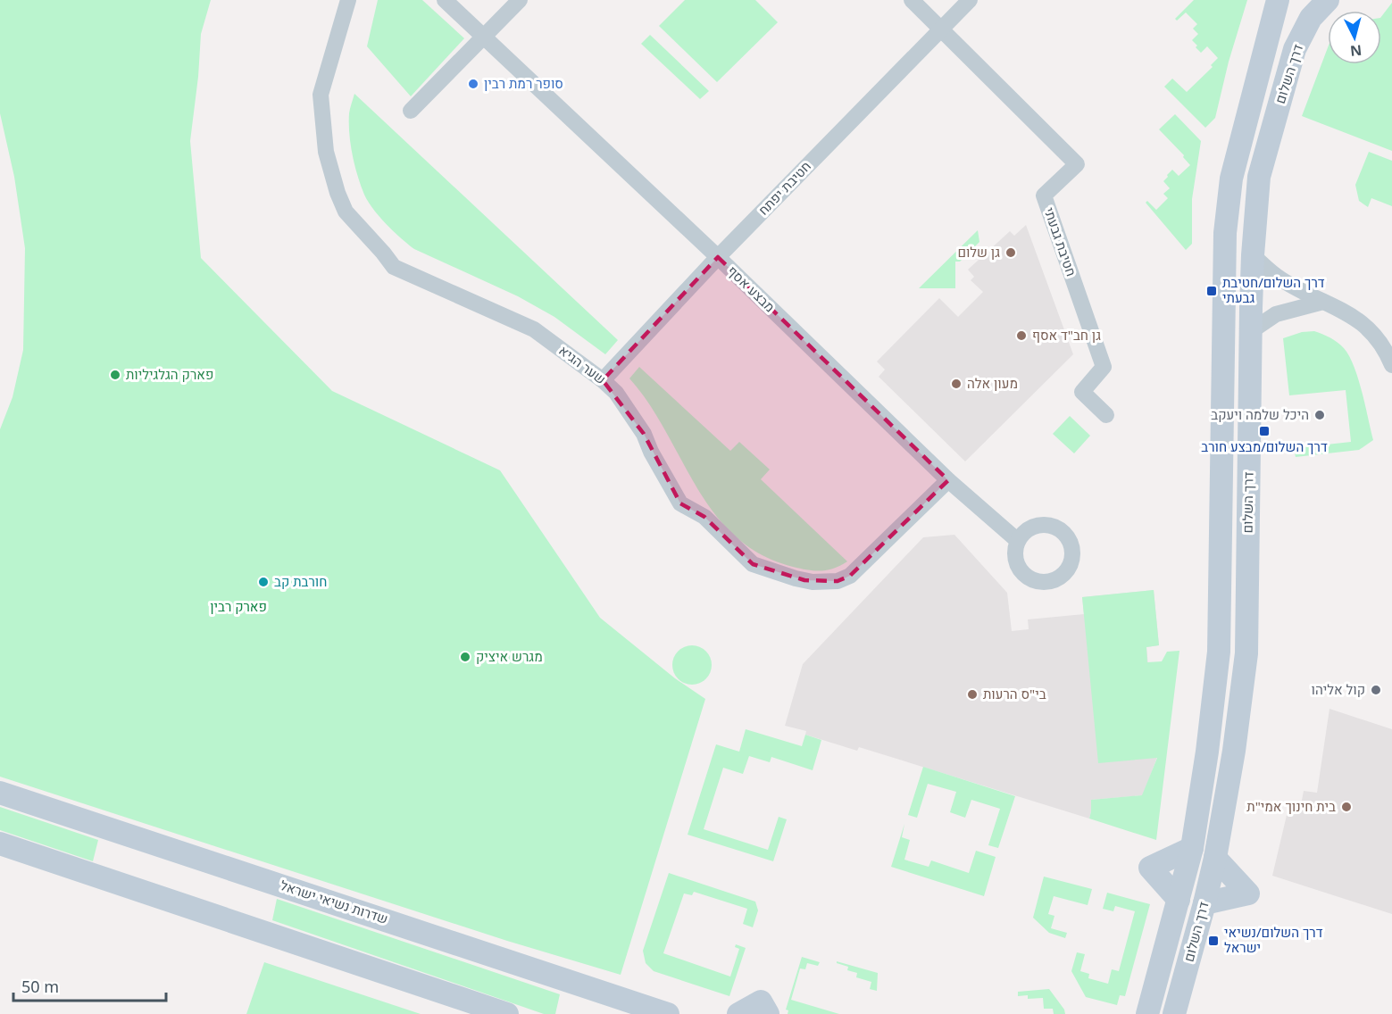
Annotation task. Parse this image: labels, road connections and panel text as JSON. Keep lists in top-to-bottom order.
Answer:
{
  "streets": {
    "street": [
      "דרך השלום",
      "חטיבת יפתח",
      "חטיבת גבעתי",
      "מבצע אסף",
      "שער הגיא",
      "שדרות נשיאי ישראל"
    ]
  },
  "crossings": [
    ["חטיבת יפתח", "חטיבת גבעתי"],
    ["חטיבת יפתח", "מבצע אסף"],
    ["חטיבת יפתח", "שער הגיא"],
    ["מבצע אסף", "שער הגיא"]
  ],
  "parks": ["פארק רבין"],
  "places": {
    "other": [
      "סופר רמת רבין",
      "גן שלום",
      "גן חב\"ד אסף",
      "פארק הגלגיליות",
      "מעון אלה",
      "היכל שלמה ויעקב",
      "חורבת קב",
      "מגרש איציק",
      "קול אליהו",
      "בי\"ס הרעות",
      "בית חינוך אמי\"ת"
    ],
    "transit": ["דרך השלום/חטיבת גבעתי", "דרך השלום/מבצע חורב", "דרך השלום/נשיאי ישראל"]
  },
  "scale_bar": "50 m",
  "north": "bottom"
}
